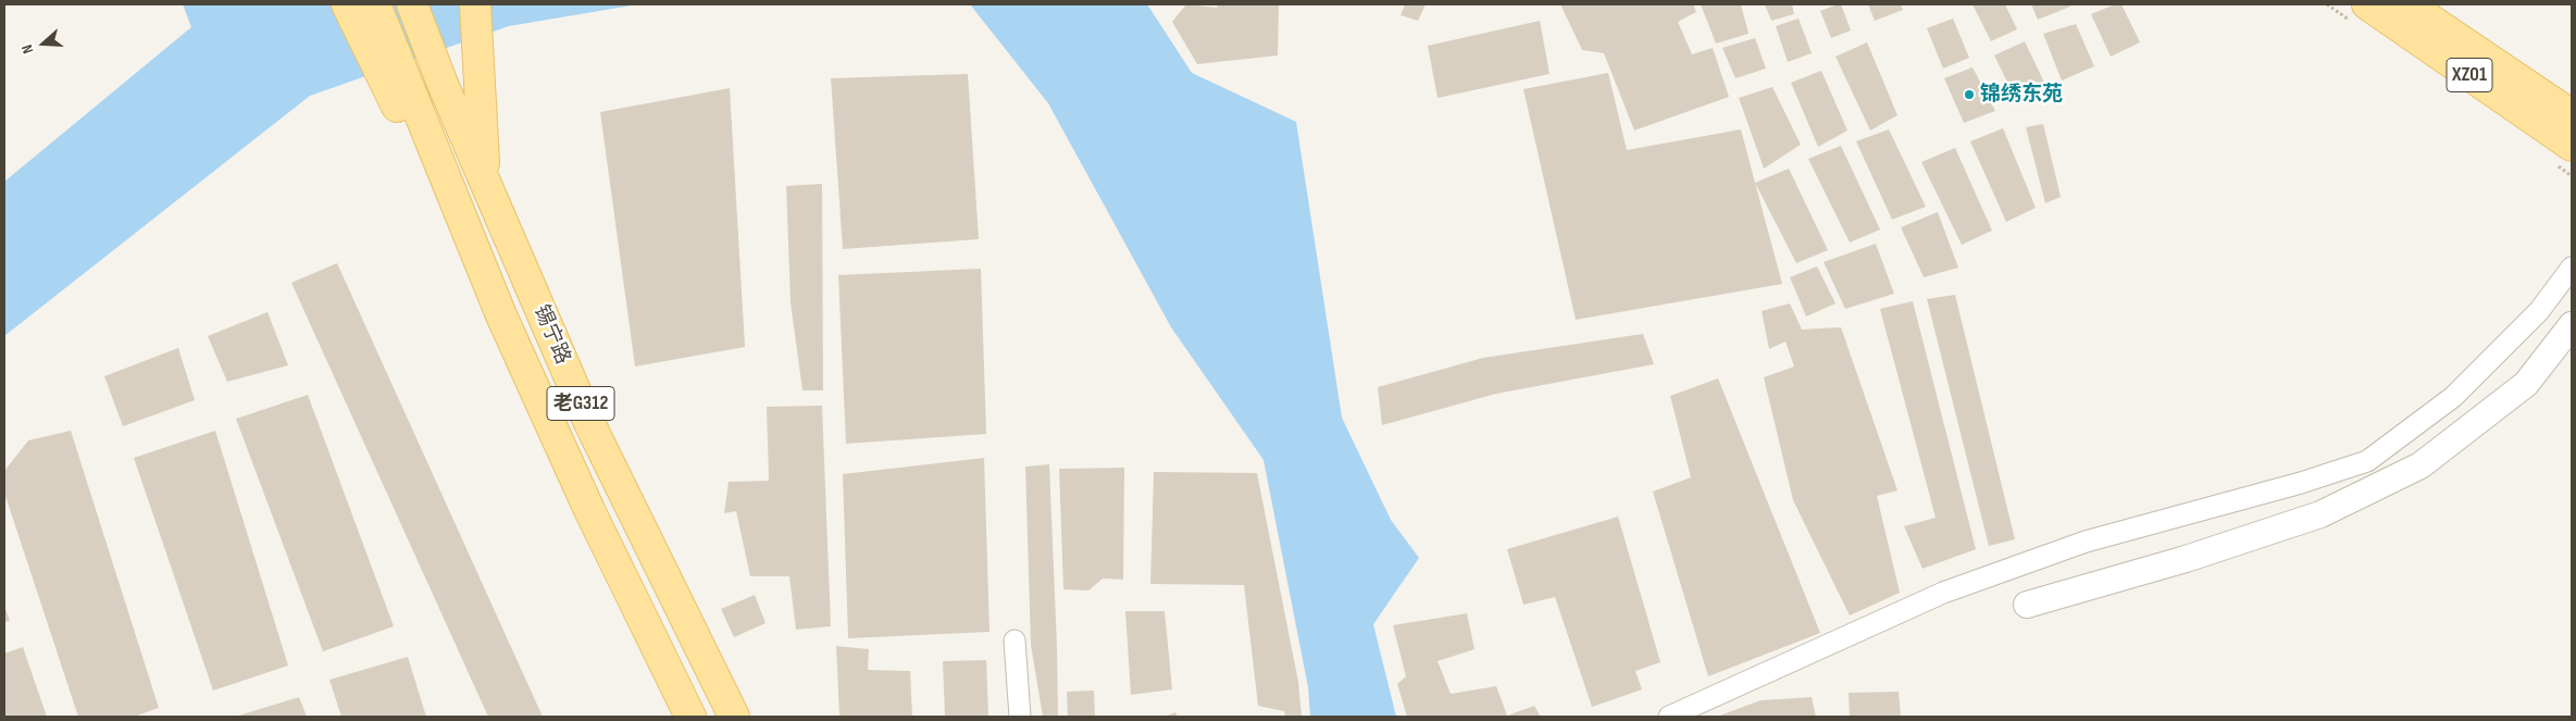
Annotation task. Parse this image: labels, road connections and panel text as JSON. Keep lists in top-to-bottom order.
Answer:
{
  "streets": {
    "main road": ["XZ01", "锡宁路", "老G312"]
  },
  "places": ["锦绣东苑"],
  "north": "left"
}
